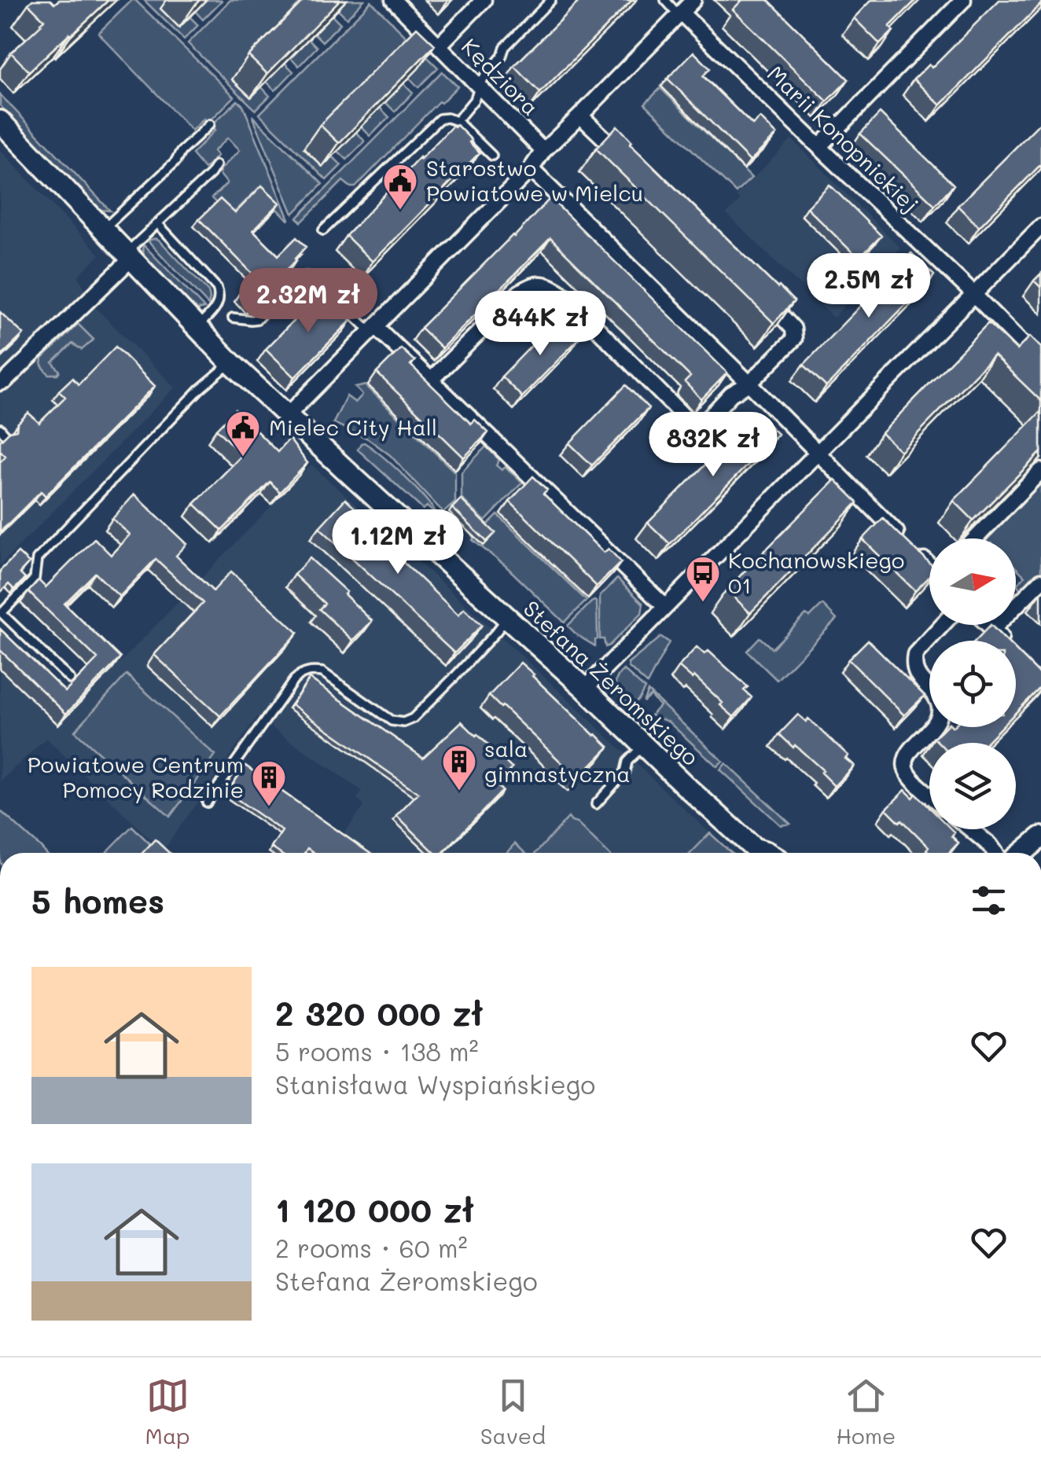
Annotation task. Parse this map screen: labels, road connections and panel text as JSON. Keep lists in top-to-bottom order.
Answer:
{
  "streets": {
    "street": ["Kędziora", "Marii Konopnickiej", "Stefana Żeromskiego"]
  },
  "places": {
    "public building": ["Starostwo Powiatowe w Mielcu", "Mielec City Hall"],
    "bus stop": ["Kochanowskiego 01"],
    "building": ["sala gimnastyczna", "Powiatowe Centrum Pomocy Rodzinie"]
  },
  "north": "right",
  "page": {
    "price": [
      "2.5M zł",
      "2.32M zł",
      "844K zł",
      "832K zł",
      "1.12M zł"
    ],
    "heading": "5 homes",
    "list": [
      {
        "name": "2 320 000 zł",
        "note": "5 rooms · 138 m² · Stanisława Wyspiańskiego"
      },
      {
        "name": "1 120 000 zł",
        "note": "2 rooms · 60 m² · Stefana Żeromskiego"
      }
    ],
    "tabs": ["Map", "Saved", "Home"]
  }
}
